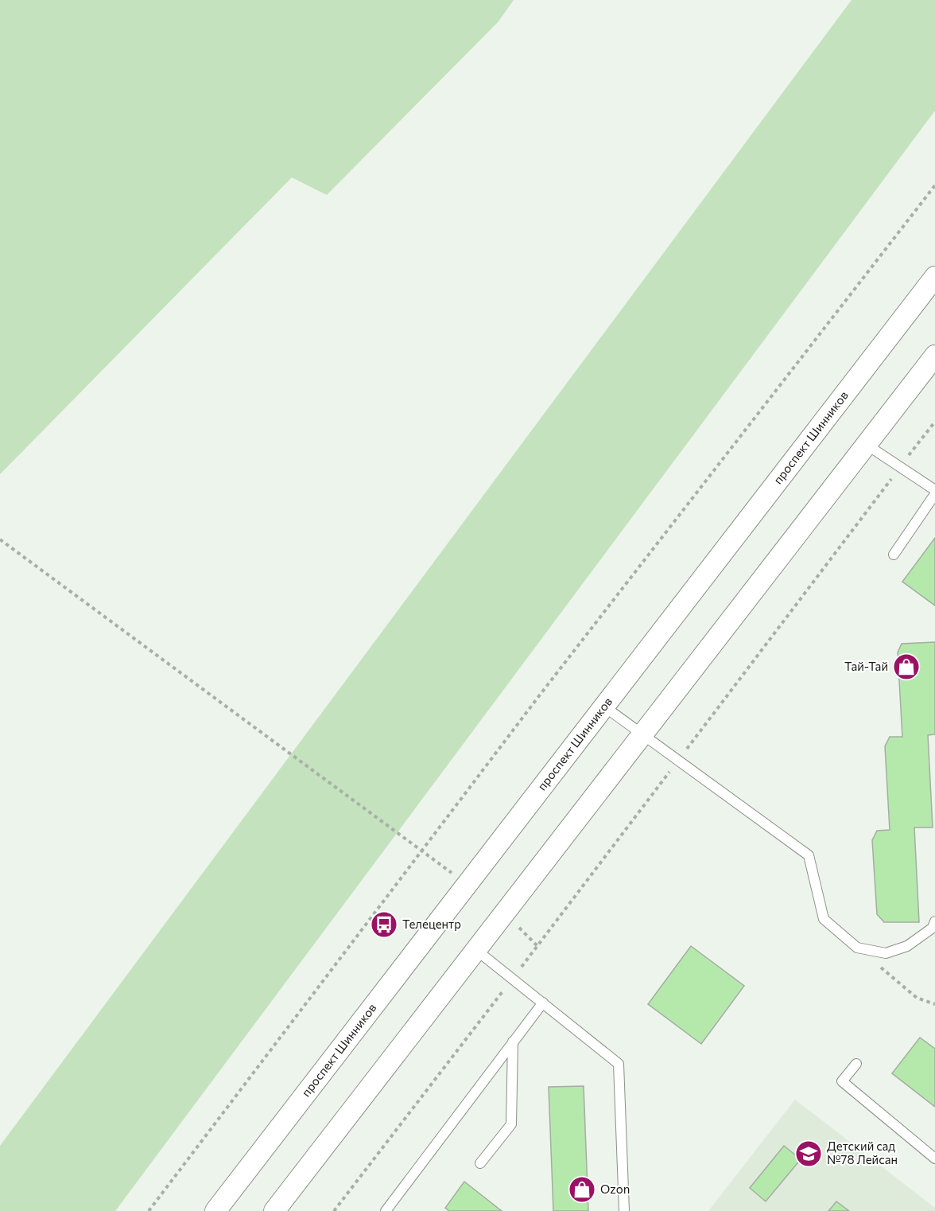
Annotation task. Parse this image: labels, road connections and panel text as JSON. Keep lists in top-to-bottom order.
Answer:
{
  "streets": {
    "street": ["проспект Шинников"]
  },
  "places": {
    "shop": ["Тай-Тай", "Ozon"],
    "bus stop": ["Телецентр"],
    "school or university": ["Детский сад №78 Лейсан"]
  }
}
